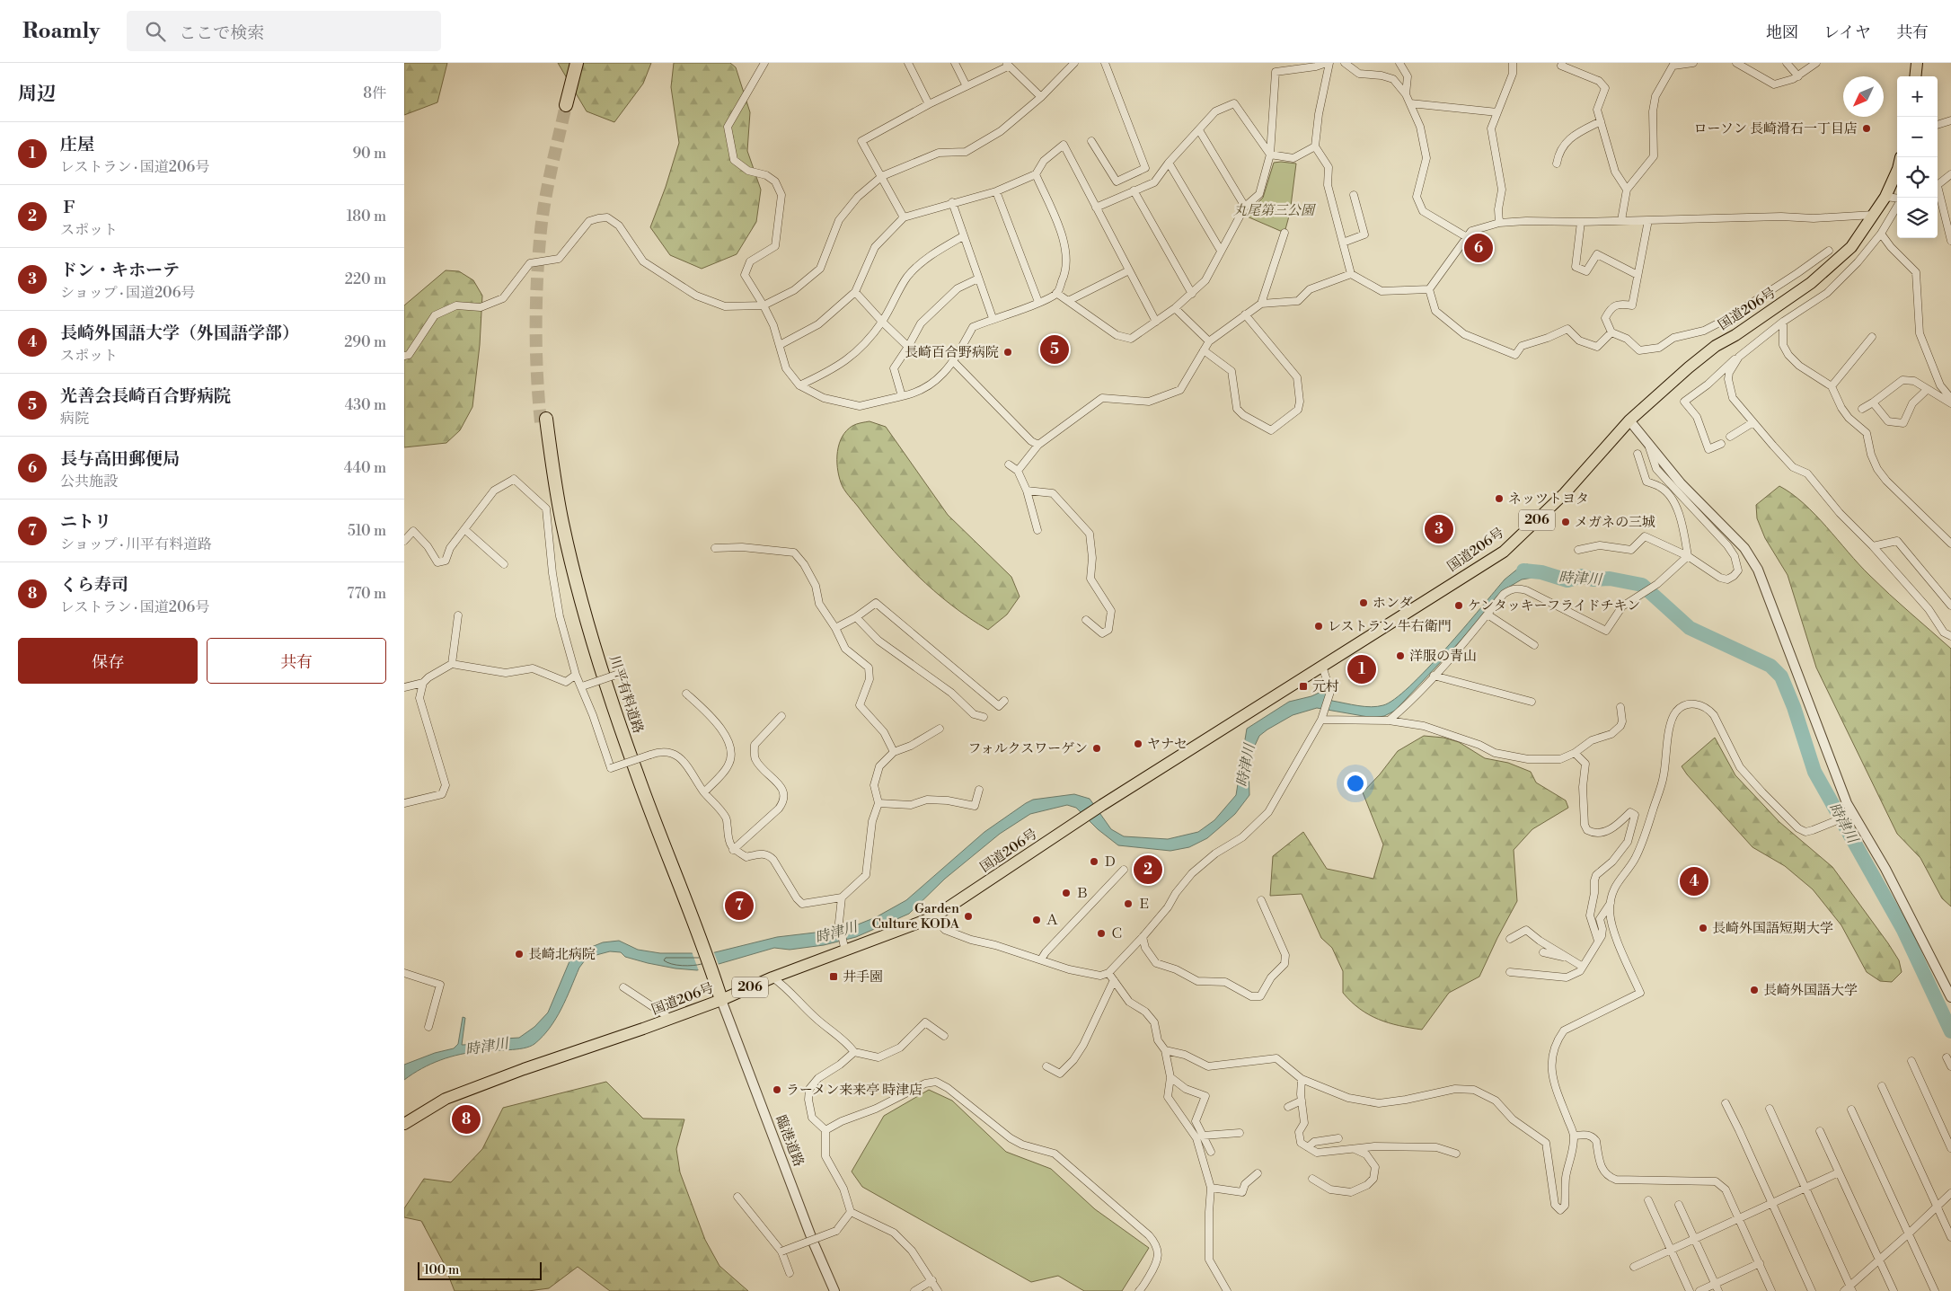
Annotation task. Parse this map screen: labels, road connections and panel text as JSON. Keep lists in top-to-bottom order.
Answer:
{
  "streets": {
    "highway": ["国道206号", "206", "川平有料道路"],
    "street": ["臨港道路"]
  },
  "crossings": [
    ["国道206号", "川平有料道路"],
    ["国道206号", "臨港道路"],
    ["川平有料道路", "臨港道路"]
  ],
  "water": ["時津川"],
  "parks": ["丸尾第三公園"],
  "places": {
    "other": [
      "ローソン 長崎滑石一丁目店",
      "長崎百合野病院",
      "ネッツトヨタ",
      "メガネの三城",
      "ホンダ",
      "ケンタッキーフライドチキン",
      "レストラン 牛右衛門",
      "洋服の青山",
      "ヤナセ",
      "フォルクスワーゲン",
      "Ｄ",
      "Ｂ",
      "Ｅ",
      "Garden Culture KODA",
      "Ａ",
      "長崎外国語短期大学",
      "Ｃ",
      "長崎北病院",
      "長崎外国語大学",
      "ラーメン来来亭 時津店"
    ],
    "transit": ["元村", "井手園"]
  },
  "scale_bar": "100 m",
  "north": "bottom left",
  "page": {
    "header": "Roamly",
    "search": "ここで検索",
    "nav": ["地図", "レイヤ", "共有"],
    "heading": ["周辺", "8件"],
    "map_buttons": ["+", "−"],
    "list": [
      {
        "mark": "1",
        "name": "庄屋",
        "note": "レストラン · 国道206号",
        "value": "90 m"
      },
      {
        "mark": "2",
        "name": "Ｆ",
        "note": "スポット",
        "value": "180 m"
      },
      {
        "mark": "3",
        "name": "ドン・キホーテ",
        "note": "ショップ · 国道206号",
        "value": "220 m"
      },
      {
        "mark": "4",
        "name": "長崎外国語大学（外国語学部）",
        "note": "スポット",
        "value": "290 m"
      },
      {
        "mark": "5",
        "name": "光善会長崎百合野病院",
        "note": "病院",
        "value": "430 m"
      },
      {
        "mark": "6",
        "name": "長与高田郵便局",
        "note": "公共施設",
        "value": "440 m"
      },
      {
        "mark": "7",
        "name": "ニトリ",
        "note": "ショップ · 川平有料道路",
        "value": "510 m"
      },
      {
        "mark": "8",
        "name": "くら寿司",
        "note": "レストラン · 国道206号",
        "value": "770 m"
      }
    ],
    "pins": [
      "6",
      "5",
      "3",
      "1",
      "2",
      "4",
      "7",
      "8"
    ],
    "buttons": ["保存", "共有"],
    "scale": "100 m"
  }
}
